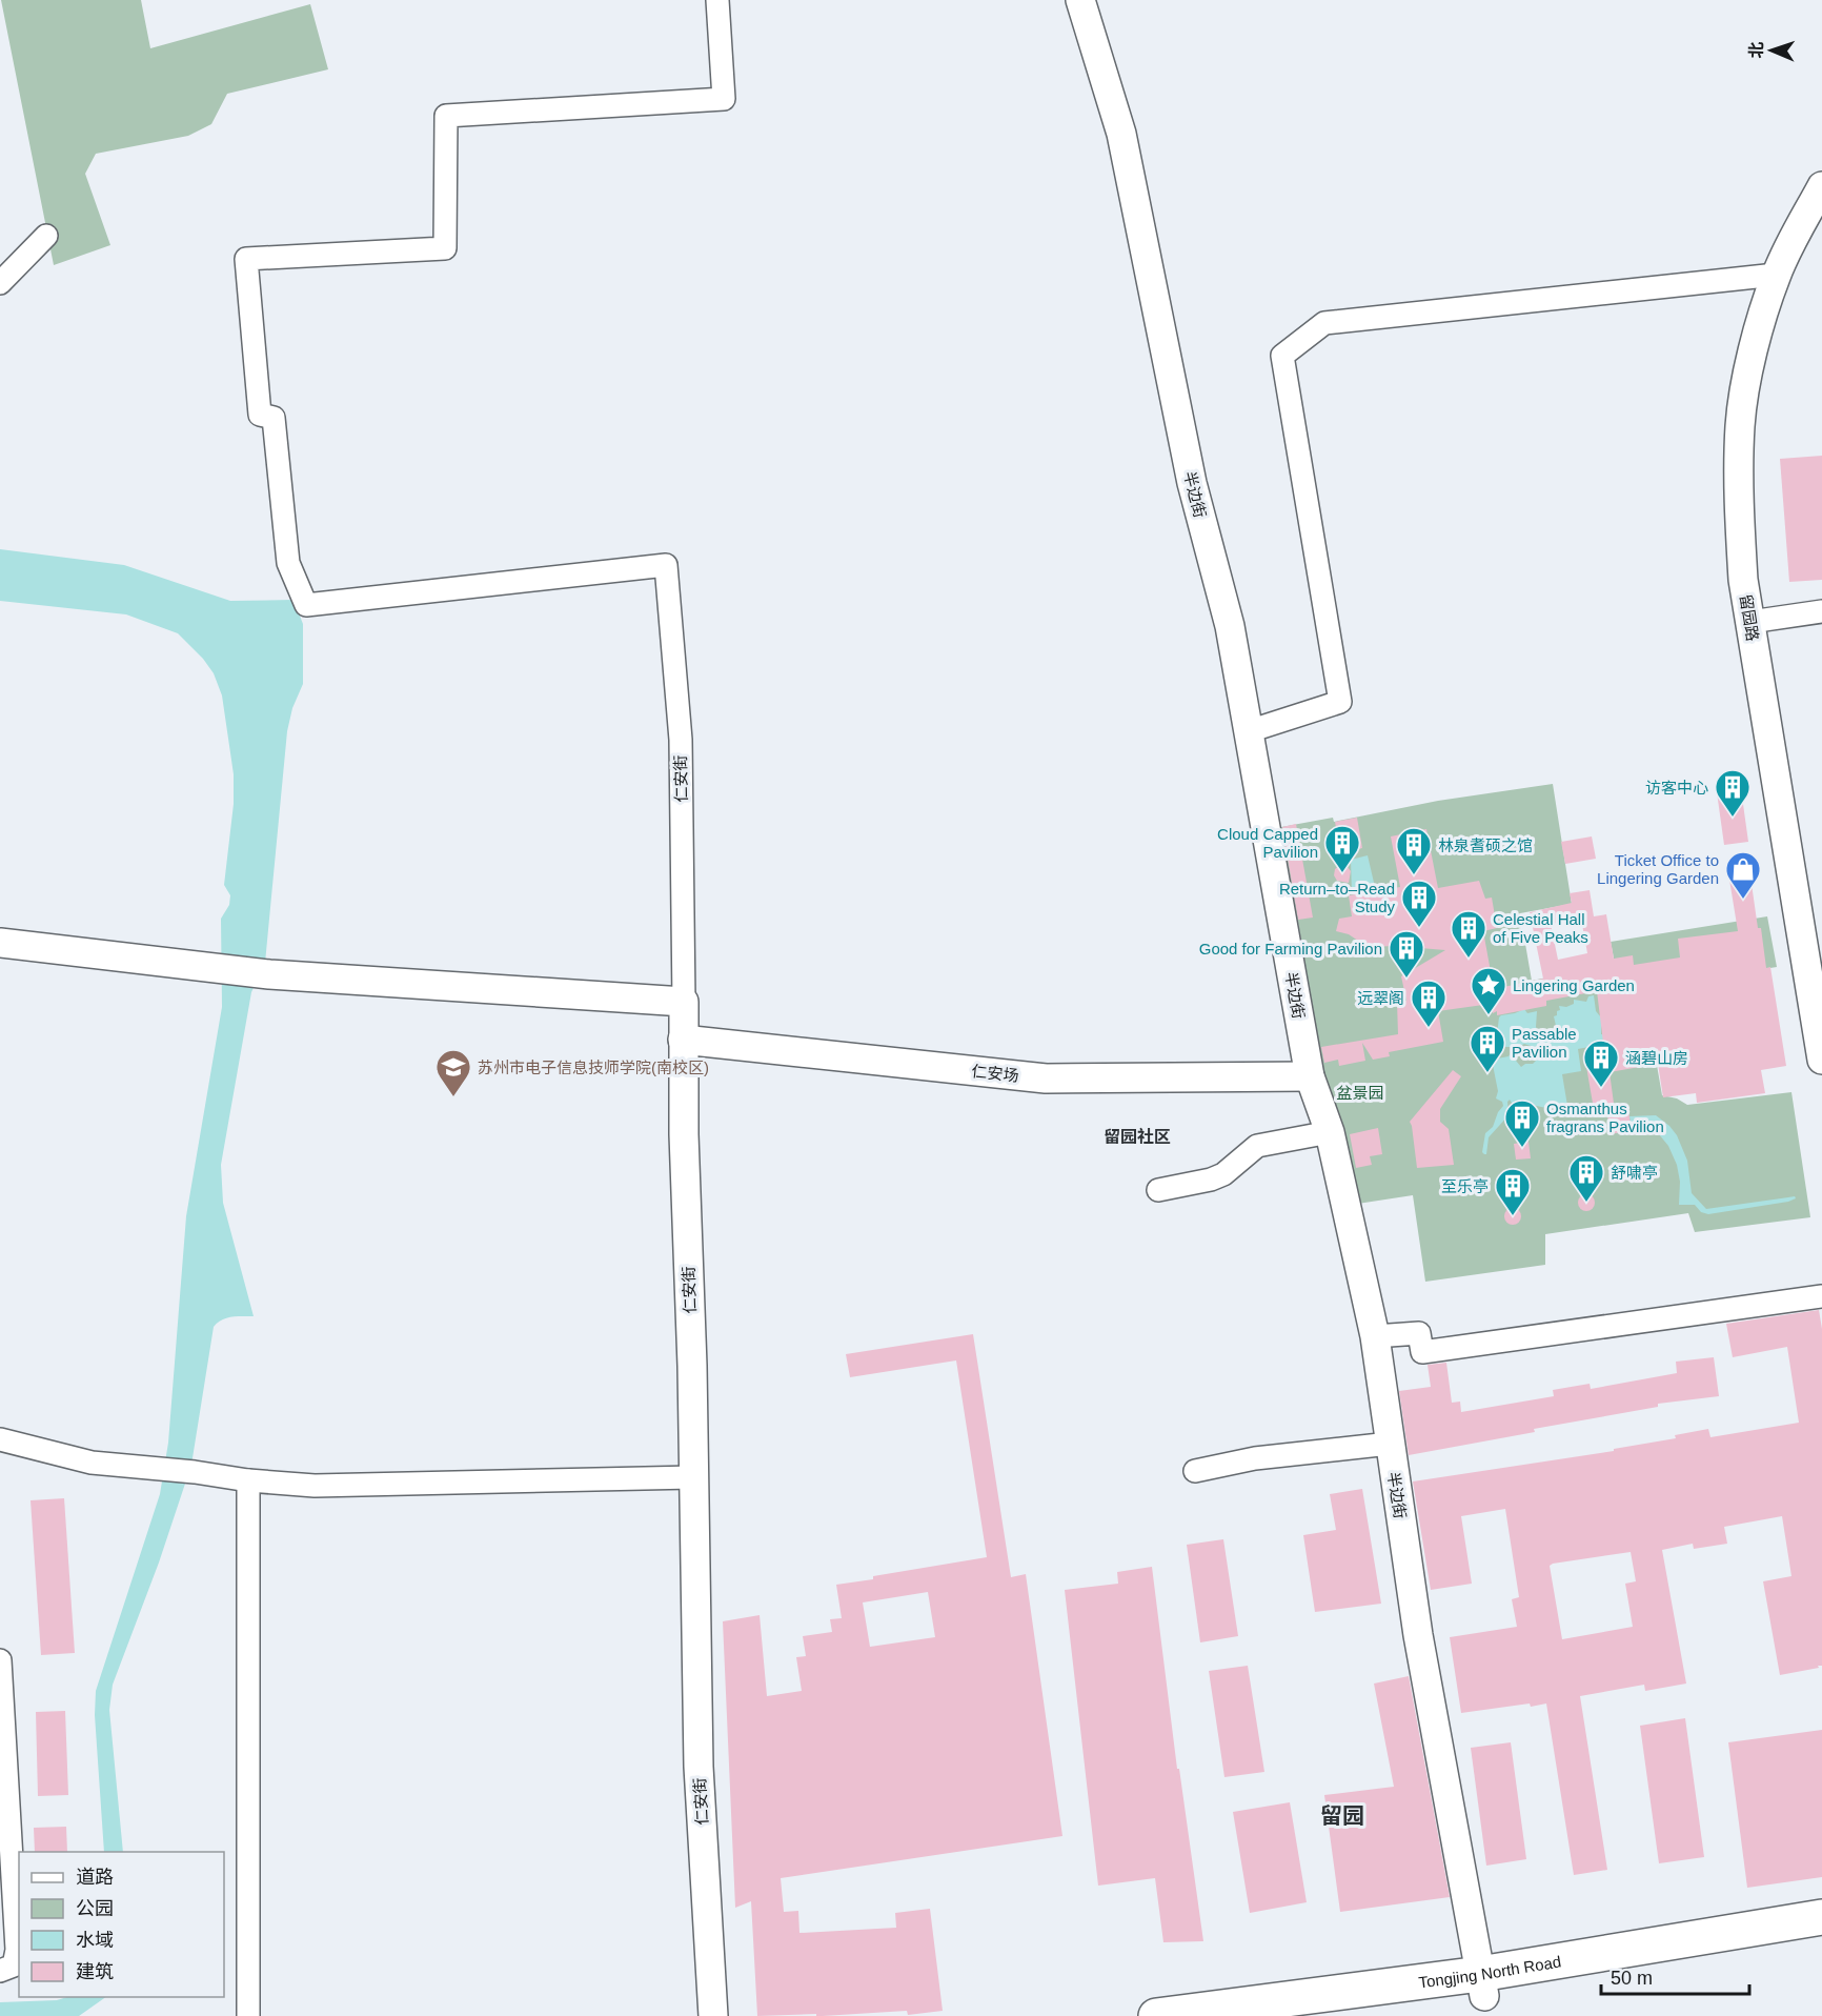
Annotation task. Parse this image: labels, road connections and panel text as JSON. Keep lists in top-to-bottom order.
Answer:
{
  "streets": {
    "main road": ["Tongjing North Road"],
    "street": [
      "半边街",
      "留园路",
      "仁安街",
      "仁安场"
    ]
  },
  "crossings": [
    ["半边街", "仁安场"],
    ["半边街", "Tongjing North Road"],
    ["仁安街", "仁安场"]
  ],
  "districts": ["留园社区", "留园"],
  "parks": ["盆景园"],
  "places": {
    "building": [
      "访客中心",
      "Cloud Capped Pavilion",
      "林泉耆硕之馆",
      "Return–to–Read Study",
      "Celestial Hall of Five Peaks",
      "Good for Farming Pavilion",
      "远翠阁",
      "Passable Pavilion",
      "涵碧山房",
      "Osmanthus fragrans Pavilion",
      "舒啸亭",
      "至乐亭"
    ],
    "shop": ["Ticket Office to Lingering Garden"],
    "place": ["Lingering Garden"],
    "school or university": ["苏州市电子信息技师学院(南校区)"]
  },
  "legend": [
    "道路",
    "公园",
    "水域",
    "建筑"
  ],
  "scale_bar": "50 m",
  "north": "left"
}
